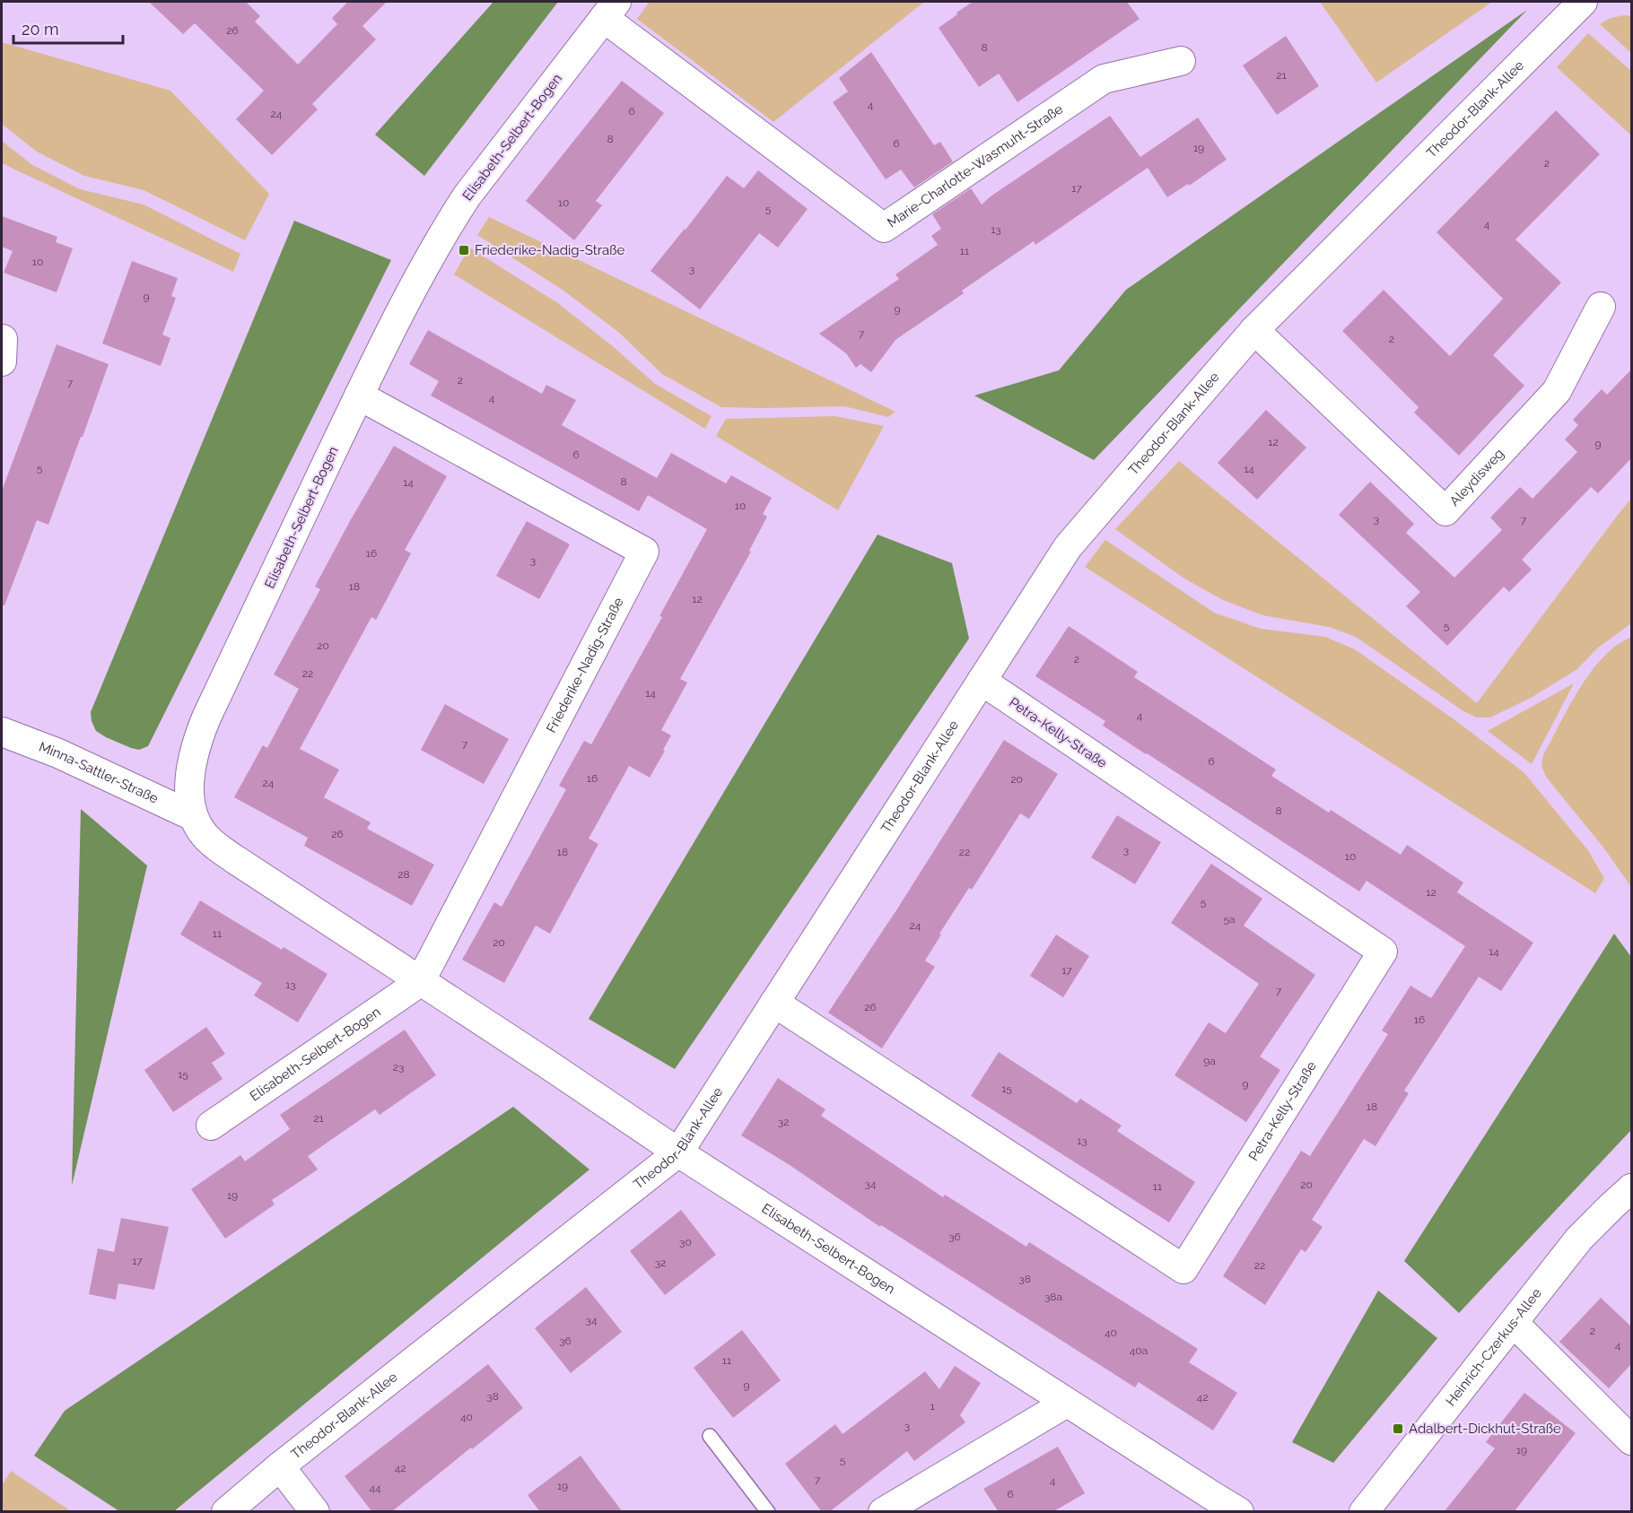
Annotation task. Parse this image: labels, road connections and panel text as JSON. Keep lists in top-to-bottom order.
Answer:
{
  "streets": {
    "street": [
      "Theodor-Blank-Allee",
      "Elisabeth-Selbert-Bogen",
      "Marie-Charlotte-Wasmuht-Straße",
      "Aleydisweg",
      "Friederike-Nadig-Straße",
      "Petra-Kelly-Straße",
      "Minna-Sattler-Straße",
      "Heinrich-Czerkus-Allee"
    ]
  },
  "crossings": [
    ["Theodor-Blank-Allee", "Elisabeth-Selbert-Bogen"],
    ["Theodor-Blank-Allee", "Aleydisweg"],
    ["Theodor-Blank-Allee", "Petra-Kelly-Straße"],
    ["Elisabeth-Selbert-Bogen", "Marie-Charlotte-Wasmuht-Straße"],
    ["Elisabeth-Selbert-Bogen", "Friederike-Nadig-Straße"],
    ["Elisabeth-Selbert-Bogen", "Minna-Sattler-Straße"]
  ],
  "places": {
    "transit": ["Friederike-Nadig-Straße", "Adalbert-Dickhut-Straße"]
  },
  "house_numbers": [
    "26",
    "8",
    "21",
    "4",
    "6",
    "24",
    "8",
    "6",
    "19",
    "2",
    "17",
    "10",
    "5",
    "4",
    "13",
    "11",
    "10",
    "3",
    "9",
    "9",
    "7",
    "2",
    "2",
    "7",
    "4",
    "12",
    "9",
    "6",
    "5",
    "14",
    "8",
    "14",
    "10",
    "3",
    "7",
    "16",
    "3",
    "18",
    "12",
    "5",
    "20",
    "2",
    "22",
    "14",
    "4",
    "7",
    "6",
    "16",
    "20",
    "24",
    "8",
    "26",
    "3",
    "18",
    "22",
    "10",
    "28",
    "12",
    "5",
    "5a",
    "24",
    "11",
    "20",
    "14",
    "17",
    "13",
    "7",
    "26",
    "16",
    "9a",
    "23",
    "15",
    "9",
    "15",
    "18",
    "21",
    "32",
    "13",
    "34",
    "20",
    "11",
    "19",
    "36",
    "30",
    "17",
    "32",
    "22",
    "38",
    "38a",
    "34",
    "2",
    "40",
    "36",
    "4",
    "40a",
    "11",
    "9",
    "38",
    "42",
    "1",
    "40",
    "3",
    "19",
    "5",
    "42",
    "7",
    "4",
    "19",
    "44",
    "6"
  ],
  "scale_bar": "20 m"
}
